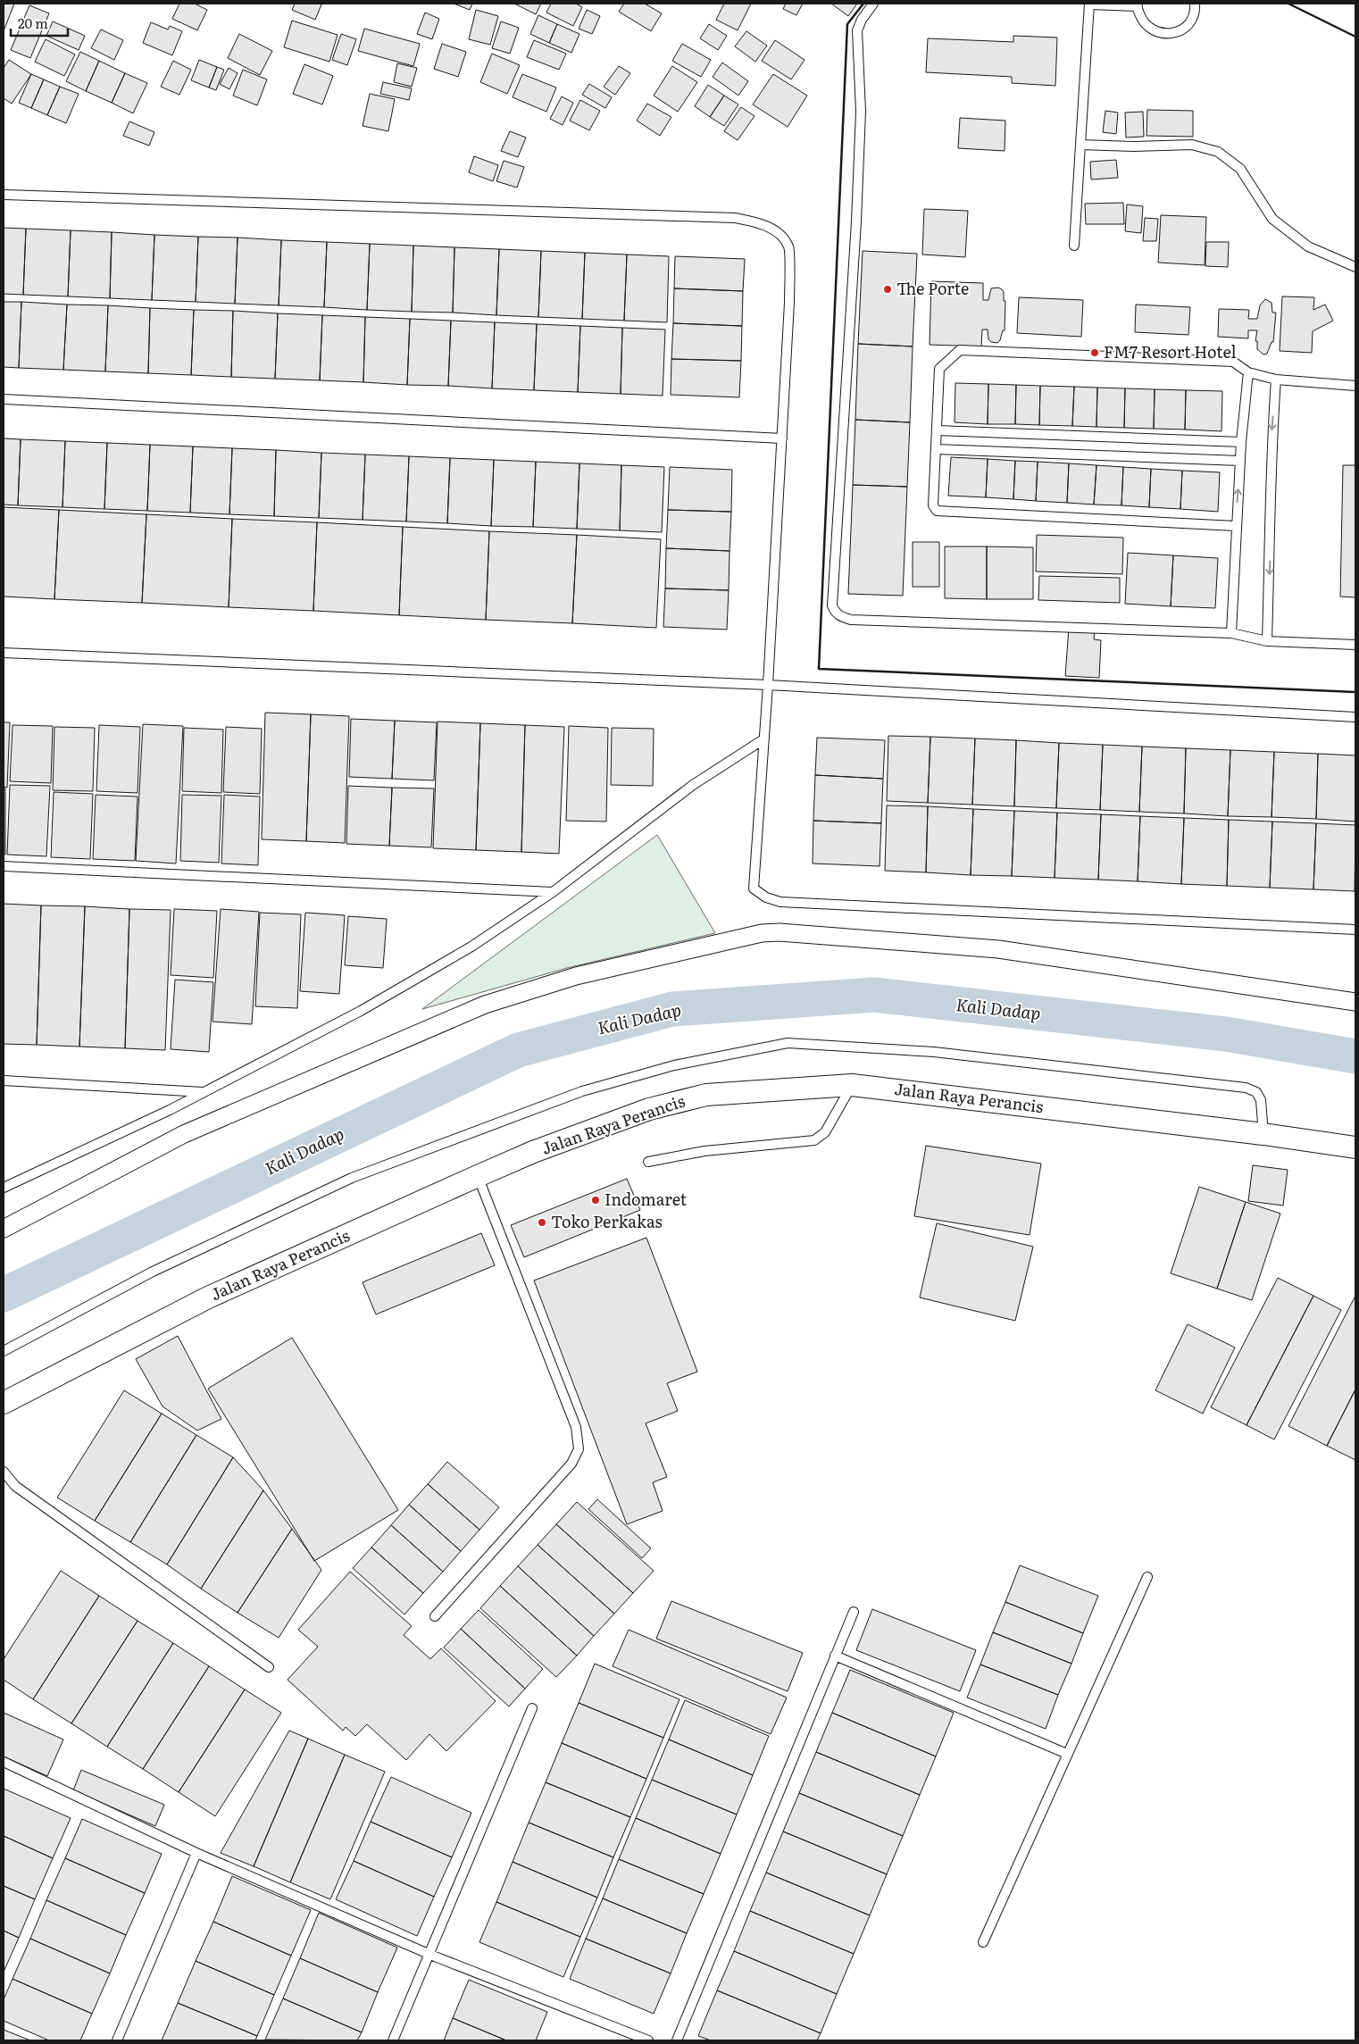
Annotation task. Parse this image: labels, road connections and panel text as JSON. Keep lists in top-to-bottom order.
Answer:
{
  "streets": {
    "street": ["Jalan Raya Perancis"]
  },
  "water": ["Kali Dadap"],
  "places": [
    "The Porte",
    "FM7 Resort Hotel",
    "Indomaret",
    "Toko Perkakas"
  ],
  "scale_bar": "20 m"
}
